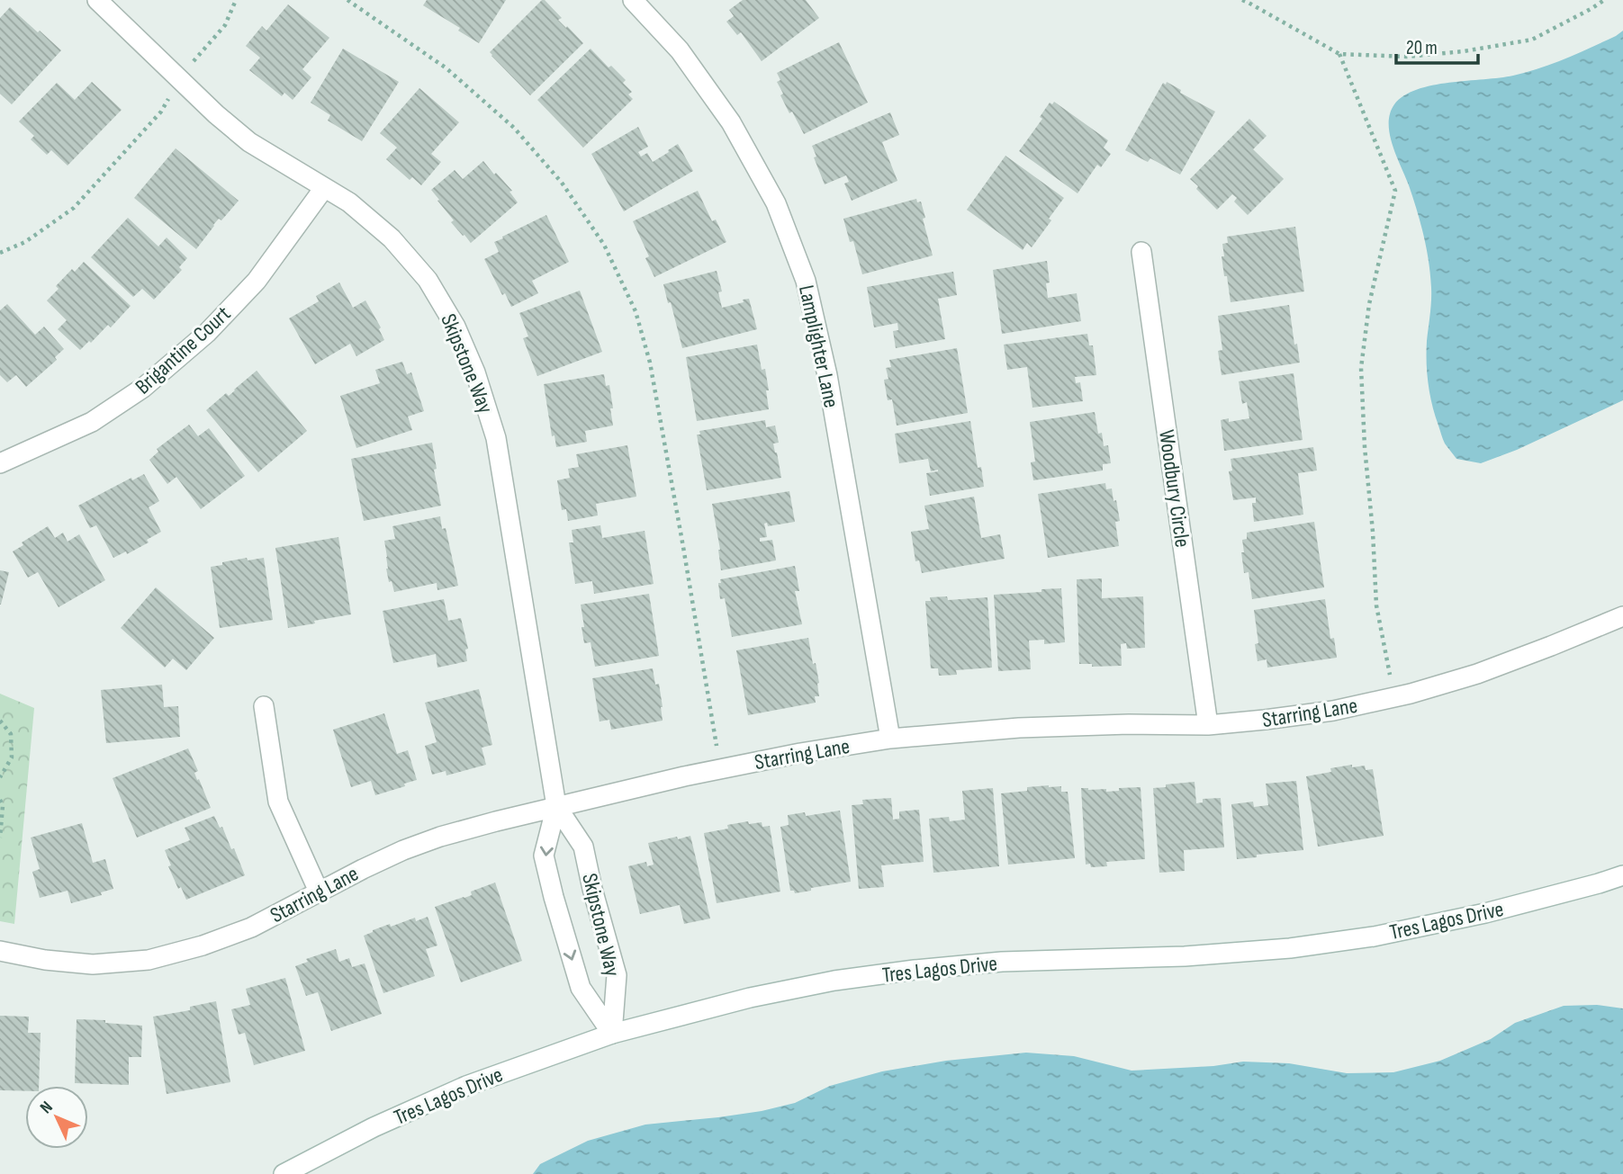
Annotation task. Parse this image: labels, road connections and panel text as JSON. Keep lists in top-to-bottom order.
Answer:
{
  "streets": {
    "street": [
      "Lamplighter Lane",
      "Brigantine Court",
      "Skipstone Way",
      "Woodbury Circle",
      "Starring Lane",
      "Tres Lagos Drive"
    ]
  },
  "crossings": [
    ["Lamplighter Lane", "Starring Lane"],
    ["Brigantine Court", "Skipstone Way"],
    ["Skipstone Way", "Starring Lane"],
    ["Skipstone Way", "Tres Lagos Drive"],
    ["Woodbury Circle", "Starring Lane"]
  ],
  "scale_bar": "20 m",
  "north": "top left"
}
